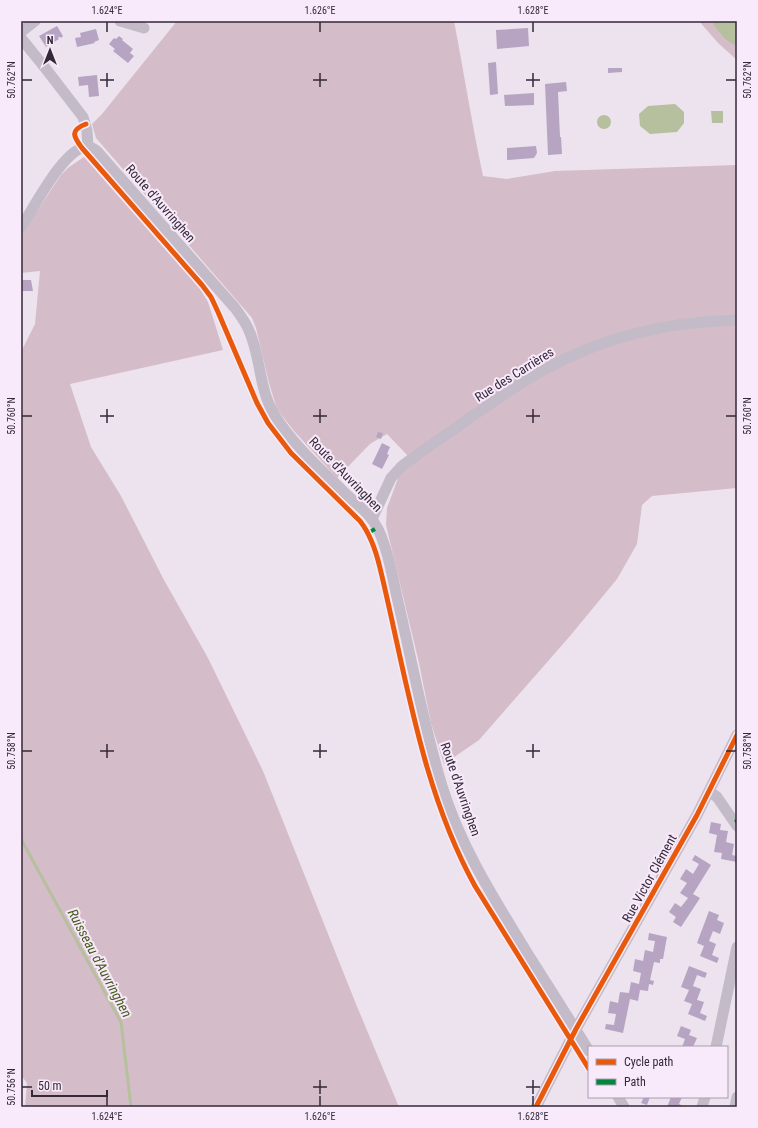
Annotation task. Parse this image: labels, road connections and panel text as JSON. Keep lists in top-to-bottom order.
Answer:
{
  "streets": {
    "street": ["Route d'Auvringhen", "Rue des Carrières", "Rue Victor Clément"]
  },
  "crossings": [
    ["Route d'Auvringhen", "Rue des Carrières"],
    ["Route d'Auvringhen", "Rue Victor Clément"]
  ],
  "water": ["Ruisseau d'Auvringhen"],
  "legend": ["Cycle path", "Path"],
  "scale_bar": "50 m",
  "north": "top",
  "coordinates": [
    "1.624°E",
    "1.626°E",
    "1.628°E",
    "50.762°N",
    "50.760°N",
    "50.758°N",
    "50.756°N"
  ]
}
